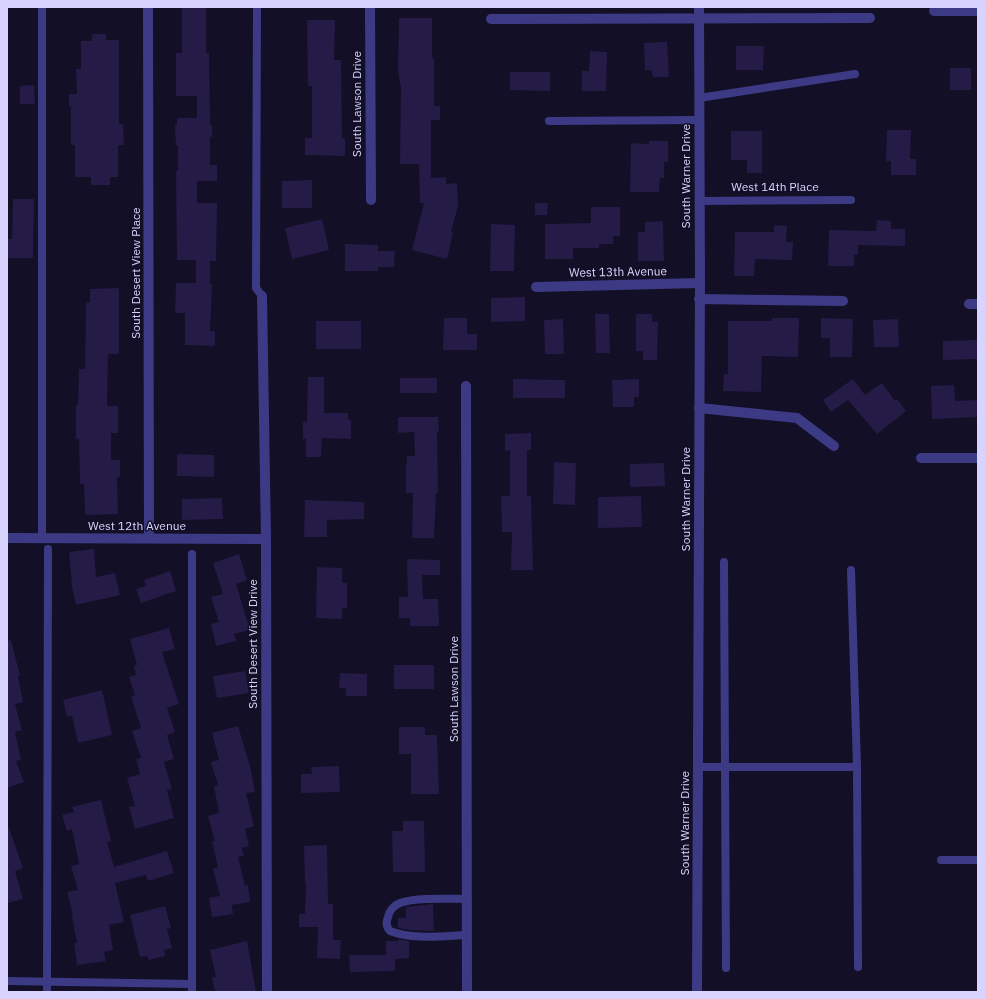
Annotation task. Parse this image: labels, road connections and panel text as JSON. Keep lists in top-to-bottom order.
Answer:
{
  "streets": {
    "street": [
      "South Lawson Drive",
      "South Warner Drive",
      "West 13th Avenue",
      "South Desert View Place",
      "West 12th Avenue",
      "South Desert View Drive"
    ],
    "lane": ["West 14th Place"]
  },
  "crossings": [
    ["South Warner Drive", "West 14th Place"],
    ["South Warner Drive", "West 13th Avenue"],
    ["South Desert View Place", "West 12th Avenue"],
    ["West 12th Avenue", "South Desert View Drive"]
  ]
}
